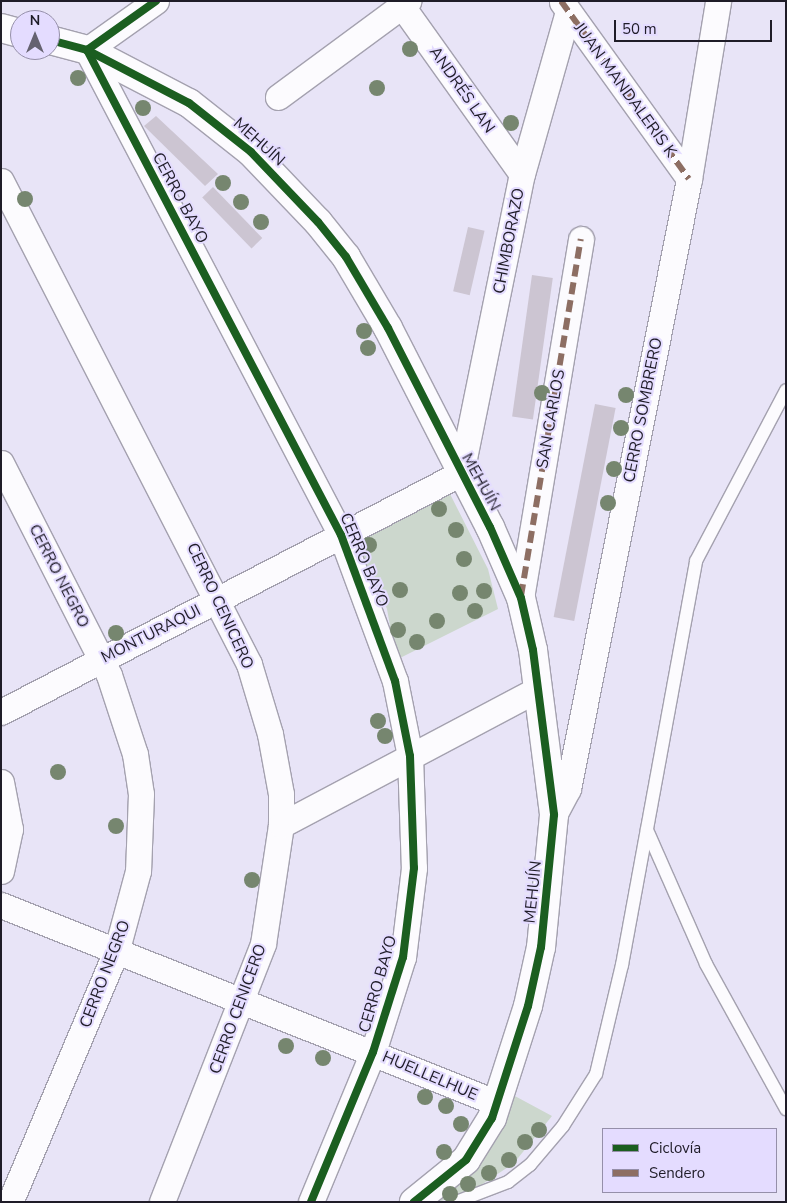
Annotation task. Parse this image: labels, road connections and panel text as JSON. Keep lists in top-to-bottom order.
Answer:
{
  "streets": {
    "street": [
      "ANDRÉS LAN",
      "JUAN MANDALERIS K",
      "MEHUÍN",
      "CERRO BAYO",
      "CHIMBORAZO",
      "CERRO SOMBRERO",
      "SAN CARLOS",
      "CERRO NEGRO",
      "CERRO CENICERO",
      "MONTURAQUI",
      "HUELLELHUE"
    ]
  },
  "crossings": [
    ["ANDRÉS LAN", "CHIMBORAZO"],
    ["JUAN MANDALERIS K", "CHIMBORAZO"],
    ["JUAN MANDALERIS K", "CERRO SOMBRERO"],
    ["MEHUÍN", "CERRO BAYO"],
    ["MEHUÍN", "CHIMBORAZO"],
    ["MEHUÍN", "CERRO SOMBRERO"],
    ["MEHUÍN", "SAN CARLOS"],
    ["MEHUÍN", "MONTURAQUI"],
    ["MEHUÍN", "HUELLELHUE"],
    ["CERRO BAYO", "MONTURAQUI"],
    ["CERRO BAYO", "HUELLELHUE"],
    ["CHIMBORAZO", "MONTURAQUI"],
    ["CERRO NEGRO", "MONTURAQUI"],
    ["CERRO NEGRO", "HUELLELHUE"],
    ["CERRO CENICERO", "MONTURAQUI"],
    ["CERRO CENICERO", "HUELLELHUE"]
  ],
  "legend": ["Ciclovía", "Sendero"],
  "scale_bar": "50 m",
  "north": "top"
}
